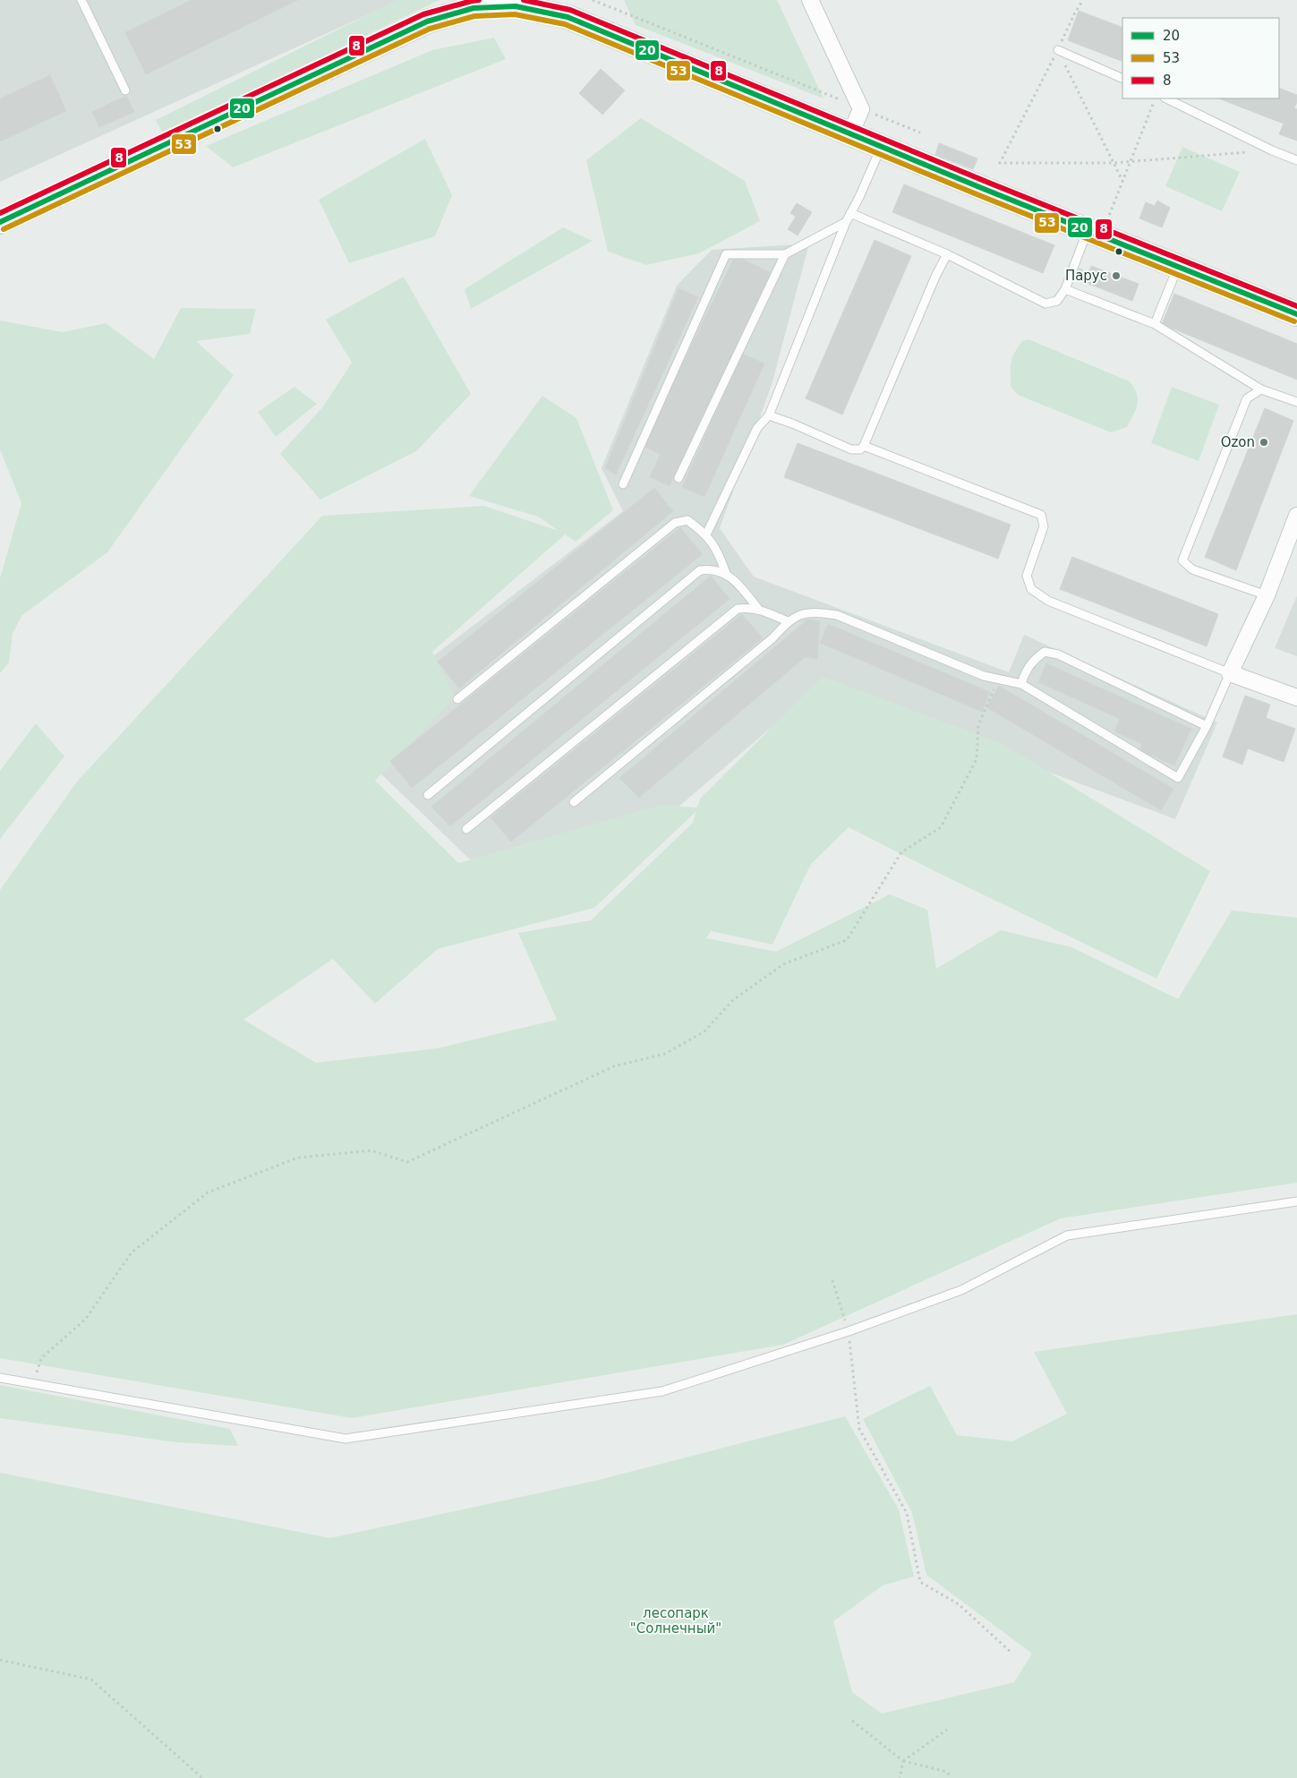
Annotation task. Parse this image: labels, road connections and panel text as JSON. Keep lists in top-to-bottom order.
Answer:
{
  "parks": ["лесопарк \"Солнечный\""],
  "places": ["Парус", "Ozon"],
  "lines": ["transit line 8", "transit line 20", "transit line 53"],
  "legend": ["20", "53", "8"]
}
